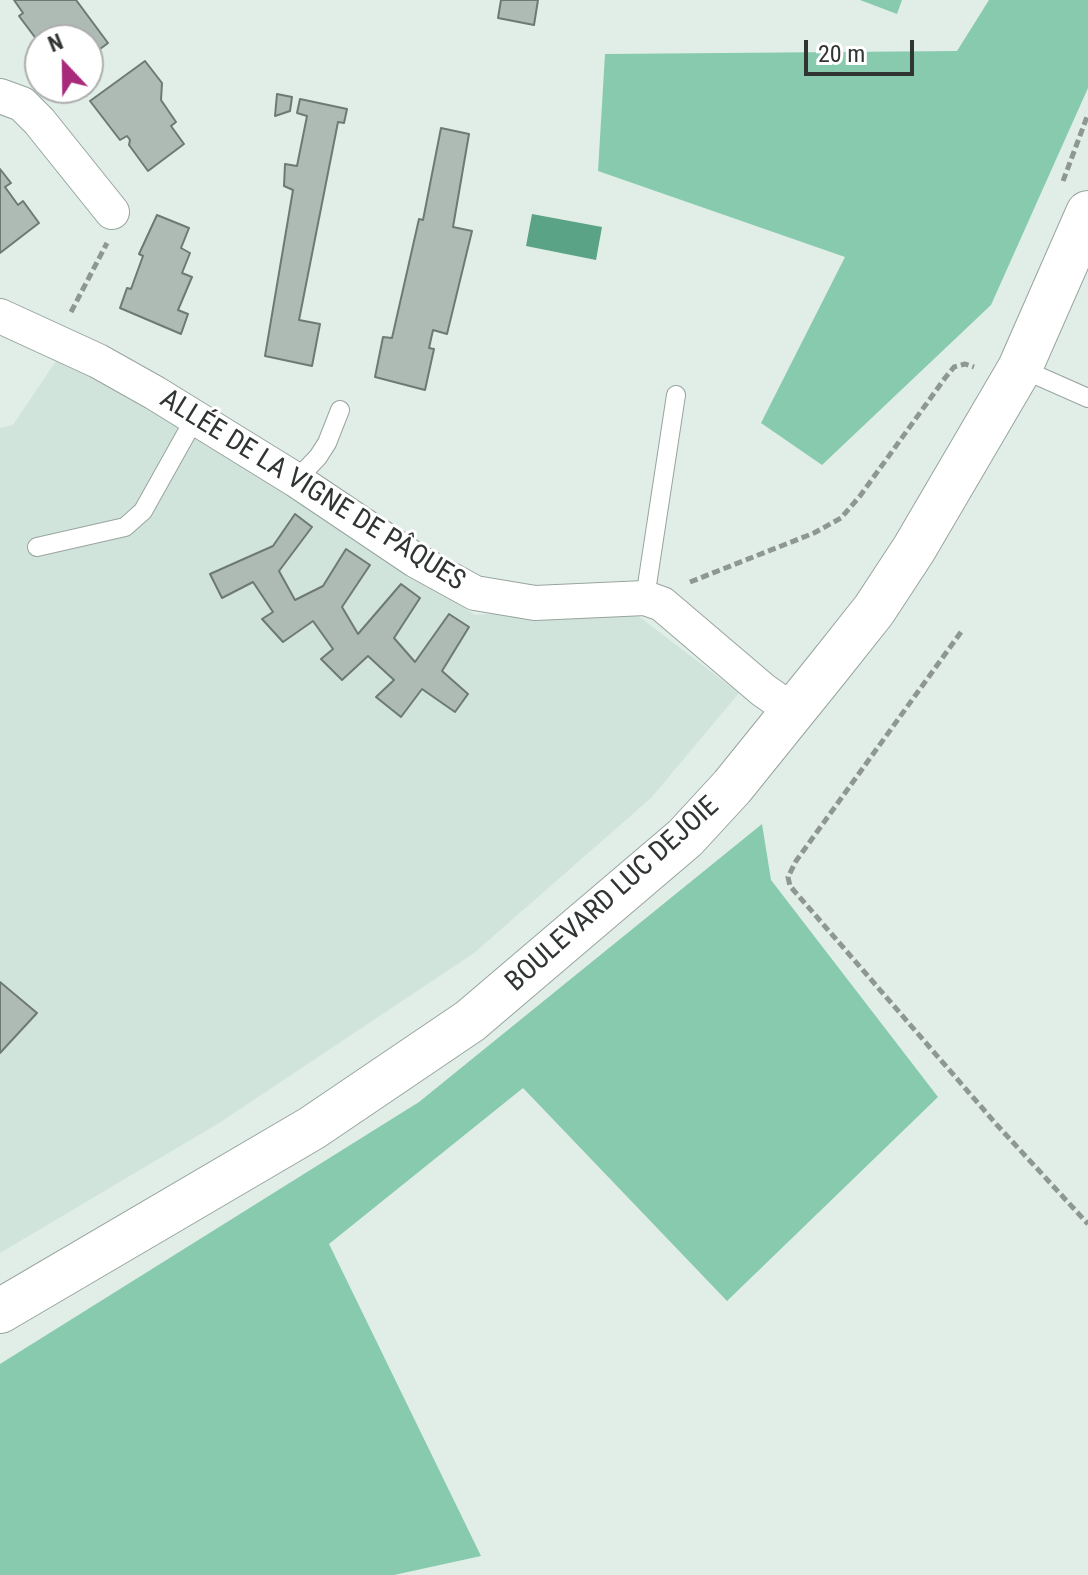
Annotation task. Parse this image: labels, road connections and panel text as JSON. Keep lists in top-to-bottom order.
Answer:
{
  "streets": {
    "main road": ["BOULEVARD LUC DEJOIE"],
    "street": ["ALLÉE DE LA VIGNE DE PÂQUES"]
  },
  "scale_bar": "20 m",
  "north": "top"
}
